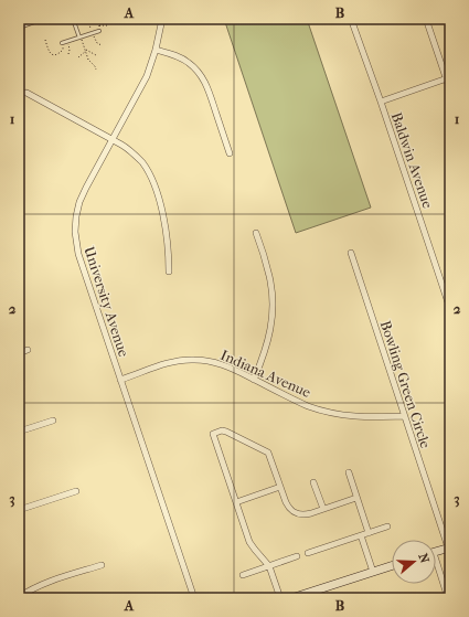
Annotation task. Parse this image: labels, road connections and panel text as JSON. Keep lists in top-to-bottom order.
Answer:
{
  "streets": {
    "street": [
      "Baldwin Avenue",
      "University Avenue",
      "Indiana Avenue",
      "Bowling Green Circle"
    ]
  },
  "crossings": [
    ["University Avenue", "Indiana Avenue"],
    ["Indiana Avenue", "Bowling Green Circle"]
  ],
  "north": "right",
  "grid": {
    "columns": ["A", "B"],
    "rows": ["1", "2", "3"]
  }
}
